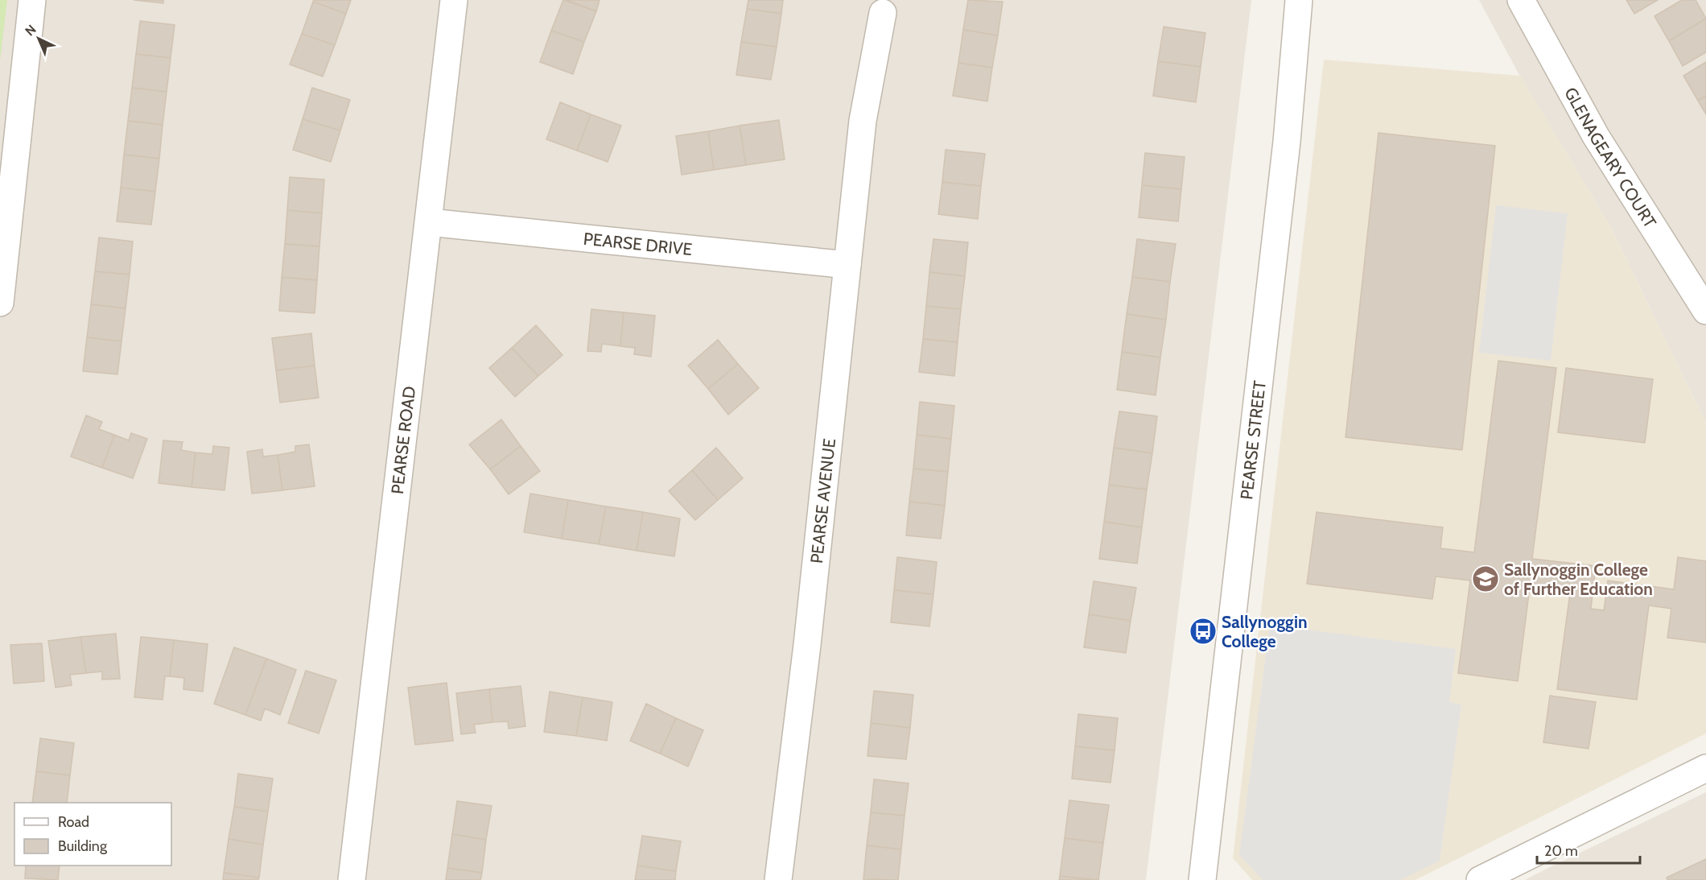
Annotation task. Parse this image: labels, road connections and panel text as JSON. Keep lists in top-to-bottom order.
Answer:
{
  "streets": {
    "street": [
      "GLENAGEARY COURT",
      "PEARSE DRIVE",
      "PEARSE ROAD",
      "PEARSE STREET",
      "PEARSE AVENUE"
    ]
  },
  "crossings": [
    ["PEARSE DRIVE", "PEARSE ROAD"],
    ["PEARSE DRIVE", "PEARSE AVENUE"]
  ],
  "places": {
    "school or university": ["Sallynoggin College of Further Education"],
    "bus stop": ["Sallynoggin College"]
  },
  "legend": ["Road", "Building"],
  "scale_bar": "20 m",
  "north": "top left"
}
